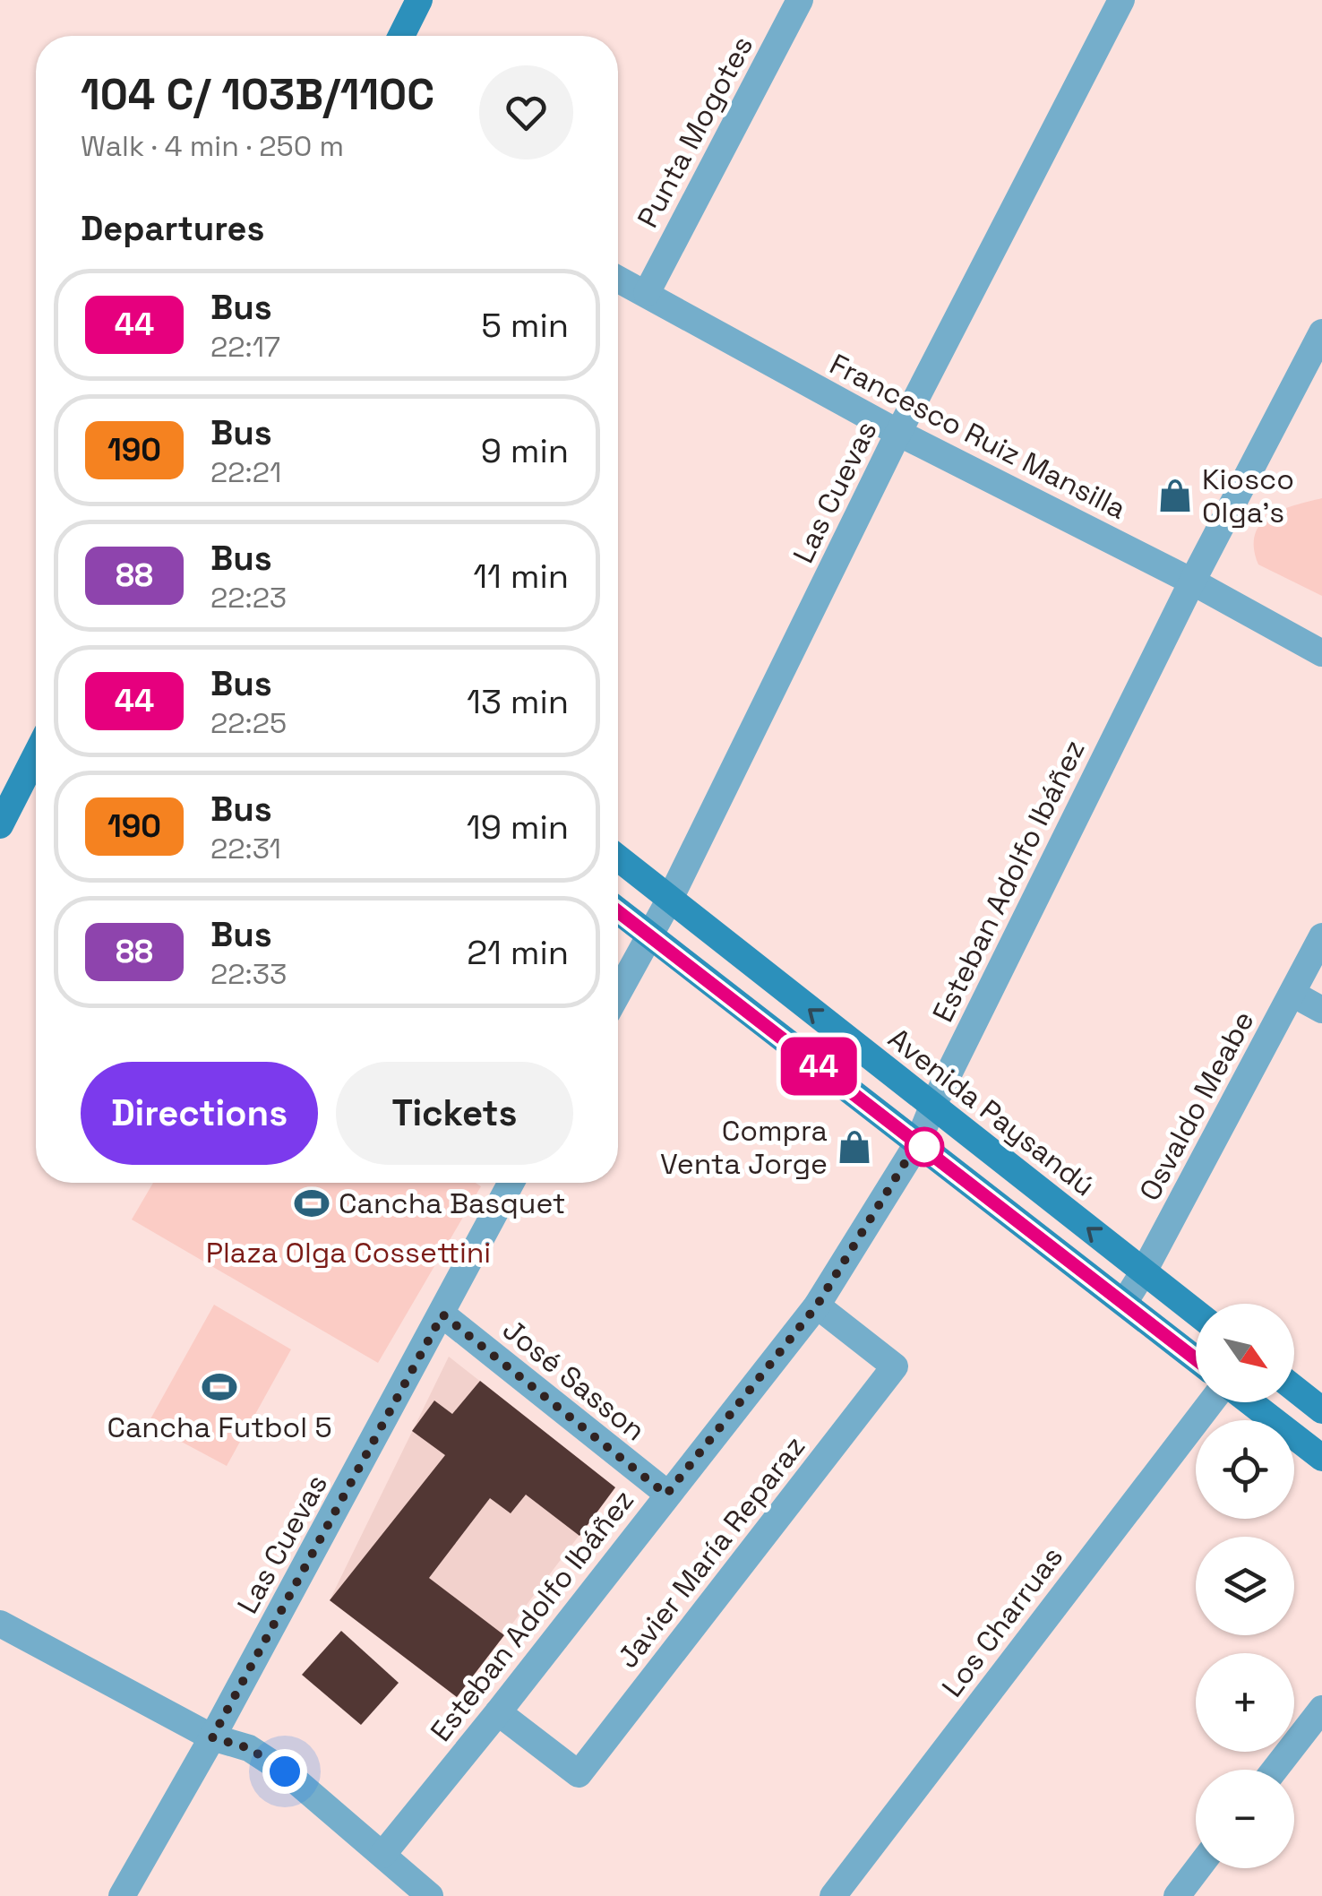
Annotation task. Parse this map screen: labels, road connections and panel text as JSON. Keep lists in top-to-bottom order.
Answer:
{
  "streets": {
    "main road": ["Avenida Paysandú"],
    "street": [
      "Punta Mogotes",
      "Francesco Ruiz Mansilla",
      "Las Cuevas",
      "Esteban Adolfo Ibáñez",
      "Osvaldo Meabe",
      "José Sasson",
      "Javier María Reparaz",
      "Los Charruas"
    ]
  },
  "crossings": [
    ["Punta Mogotes", "Francesco Ruiz Mansilla"],
    ["Francesco Ruiz Mansilla", "Las Cuevas"],
    ["Francesco Ruiz Mansilla", "Esteban Adolfo Ibáñez"],
    ["Las Cuevas", "Avenida Paysandú"],
    ["Las Cuevas", "José Sasson"],
    ["Esteban Adolfo Ibáñez", "Avenida Paysandú"],
    ["Esteban Adolfo Ibáñez", "José Sasson"],
    ["Esteban Adolfo Ibáñez", "Javier María Reparaz"],
    ["Osvaldo Meabe", "Avenida Paysandú"]
  ],
  "parks": ["Plaza Olga Cossettini"],
  "places": {
    "shop": ["Kiosco Olga's", "Compra Venta Jorge"],
    "sports": ["Cancha Basquet", "Cancha Futbol 5"]
  },
  "lines": ["bus line 44"],
  "north": "bottom right",
  "page": {
    "on_map": "44",
    "heading": [
      ["104 C/ 103B/110C", "Walk · 4 min · 250 m"],
      "Departures"
    ],
    "list": [
      {
        "mark": "44",
        "name": "Bus",
        "note": "22:17",
        "value": "5 min"
      },
      {
        "mark": "190",
        "name": "Bus",
        "note": "22:21",
        "value": "9 min"
      },
      {
        "mark": "88",
        "name": "Bus",
        "note": "22:23",
        "value": "11 min"
      },
      {
        "mark": "44",
        "name": "Bus",
        "note": "22:25",
        "value": "13 min"
      },
      {
        "mark": "190",
        "name": "Bus",
        "note": "22:31",
        "value": "19 min"
      },
      {
        "mark": "88",
        "name": "Bus",
        "note": "22:33",
        "value": "21 min"
      }
    ],
    "buttons": ["Directions", "Tickets"],
    "map_buttons": ["+", "−"]
  }
}
